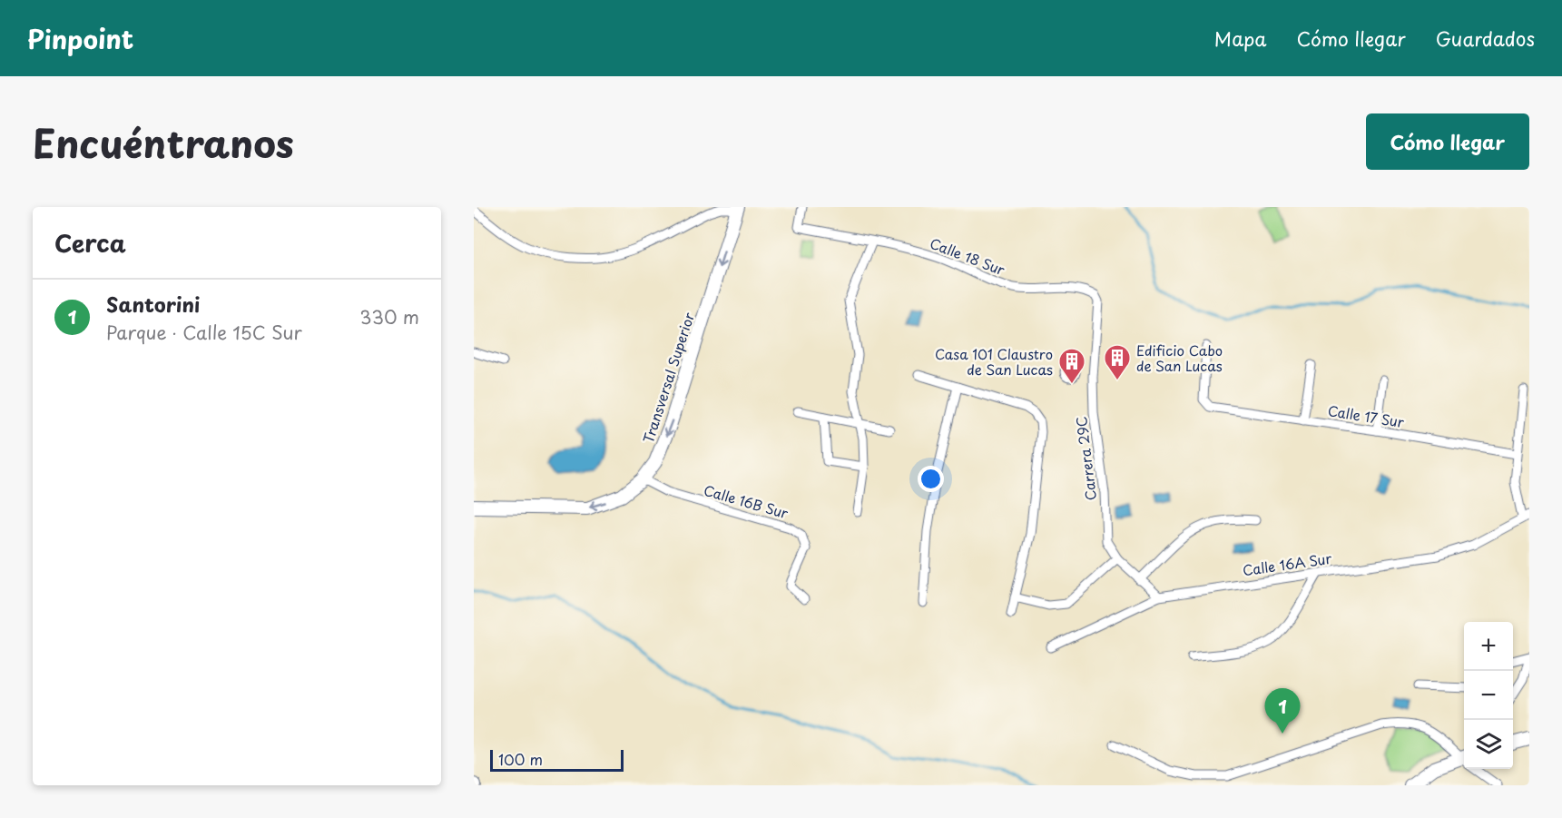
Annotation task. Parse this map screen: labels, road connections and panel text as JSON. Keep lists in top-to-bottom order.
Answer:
{
  "streets": {
    "main road": ["Transversal Superior"],
    "street": [
      "Calle 18 Sur",
      "Calle 17 Sur",
      "Carrera 29C",
      "Calle 16B Sur",
      "Calle 16A Sur"
    ]
  },
  "crossings": [
    ["Calle 18 Sur", "Carrera 29C"],
    ["Transversal Superior", "Calle 16B Sur"],
    ["Carrera 29C", "Calle 16A Sur"]
  ],
  "one_way": ["Transversal Superior"],
  "places": {
    "building": ["Edificio Cabo de San Lucas", "Casa 101 Claustro de San Lucas"]
  },
  "scale_bar": "100 m",
  "page": {
    "header": "Pinpoint",
    "nav": ["Mapa", "Cómo llegar", "Guardados"],
    "title": "Encuéntranos",
    "buttons": "Cómo llegar",
    "heading": "Cerca",
    "list": [
      {
        "mark": "1",
        "name": "Santorini",
        "note": "Parque · Calle 15C Sur",
        "value": "330 m"
      }
    ],
    "map_buttons": ["+", "−"],
    "pins": "1",
    "scale": "100 m"
  }
}
